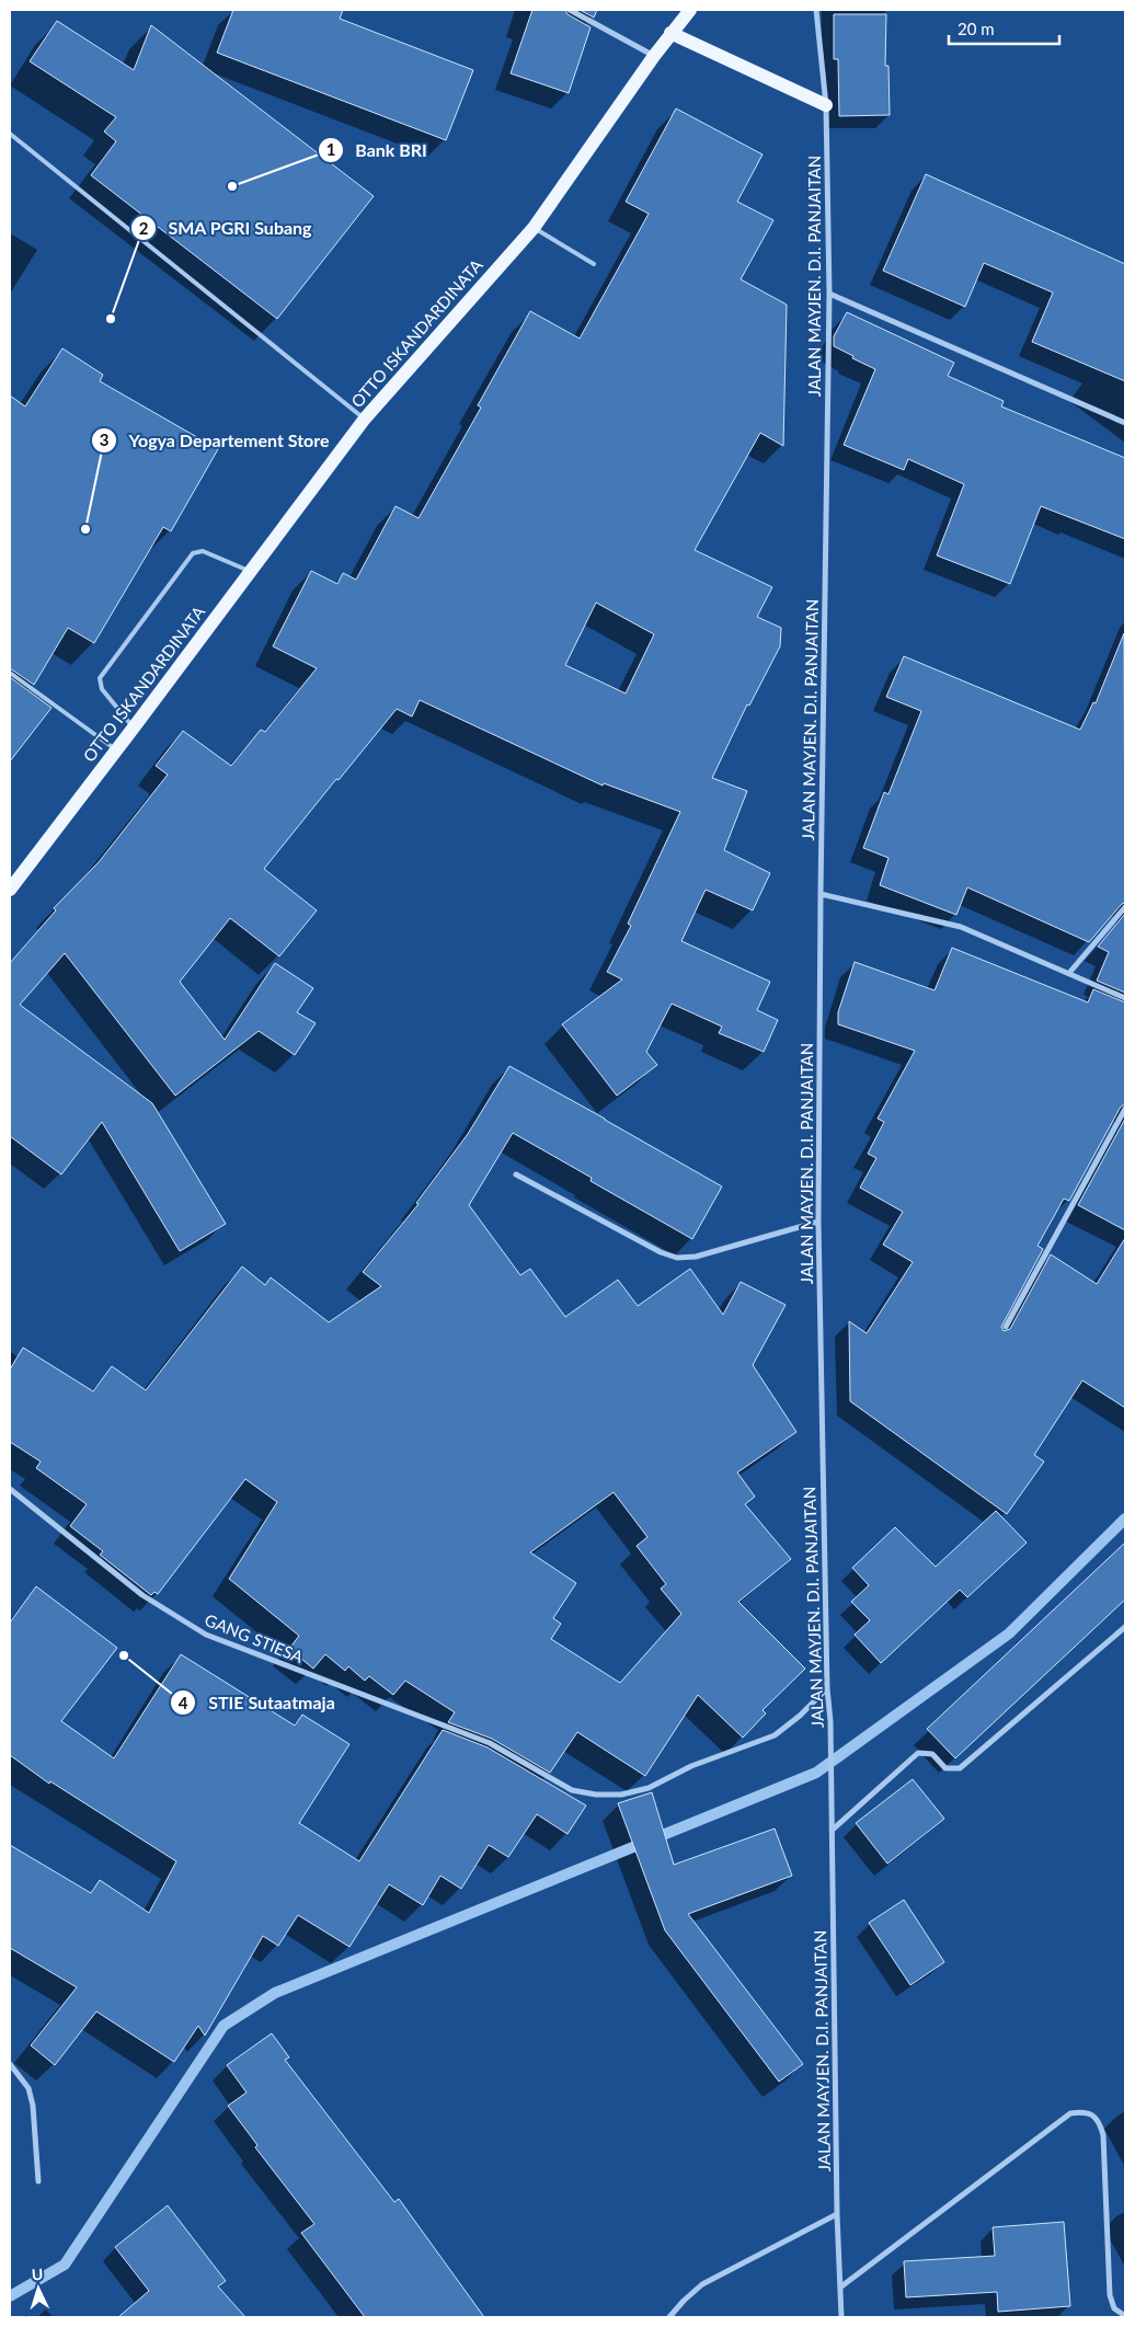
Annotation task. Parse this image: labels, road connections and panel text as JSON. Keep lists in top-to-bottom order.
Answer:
{
  "streets": {
    "main road": ["OTTO ISKANDARDINATA"],
    "street": ["JALAN MAYJEN. D.I. PANJAITAN", "GANG STIESA"]
  },
  "crossings": [
    ["JALAN MAYJEN. D.I. PANJAITAN", "GANG STIESA"]
  ],
  "places": [
    "Bank BRI",
    "SMA PGRI Subang",
    "Yogya Departement Store",
    "STIE Sutaatmaja"
  ],
  "scale_bar": "20 m",
  "north": "top"
}
